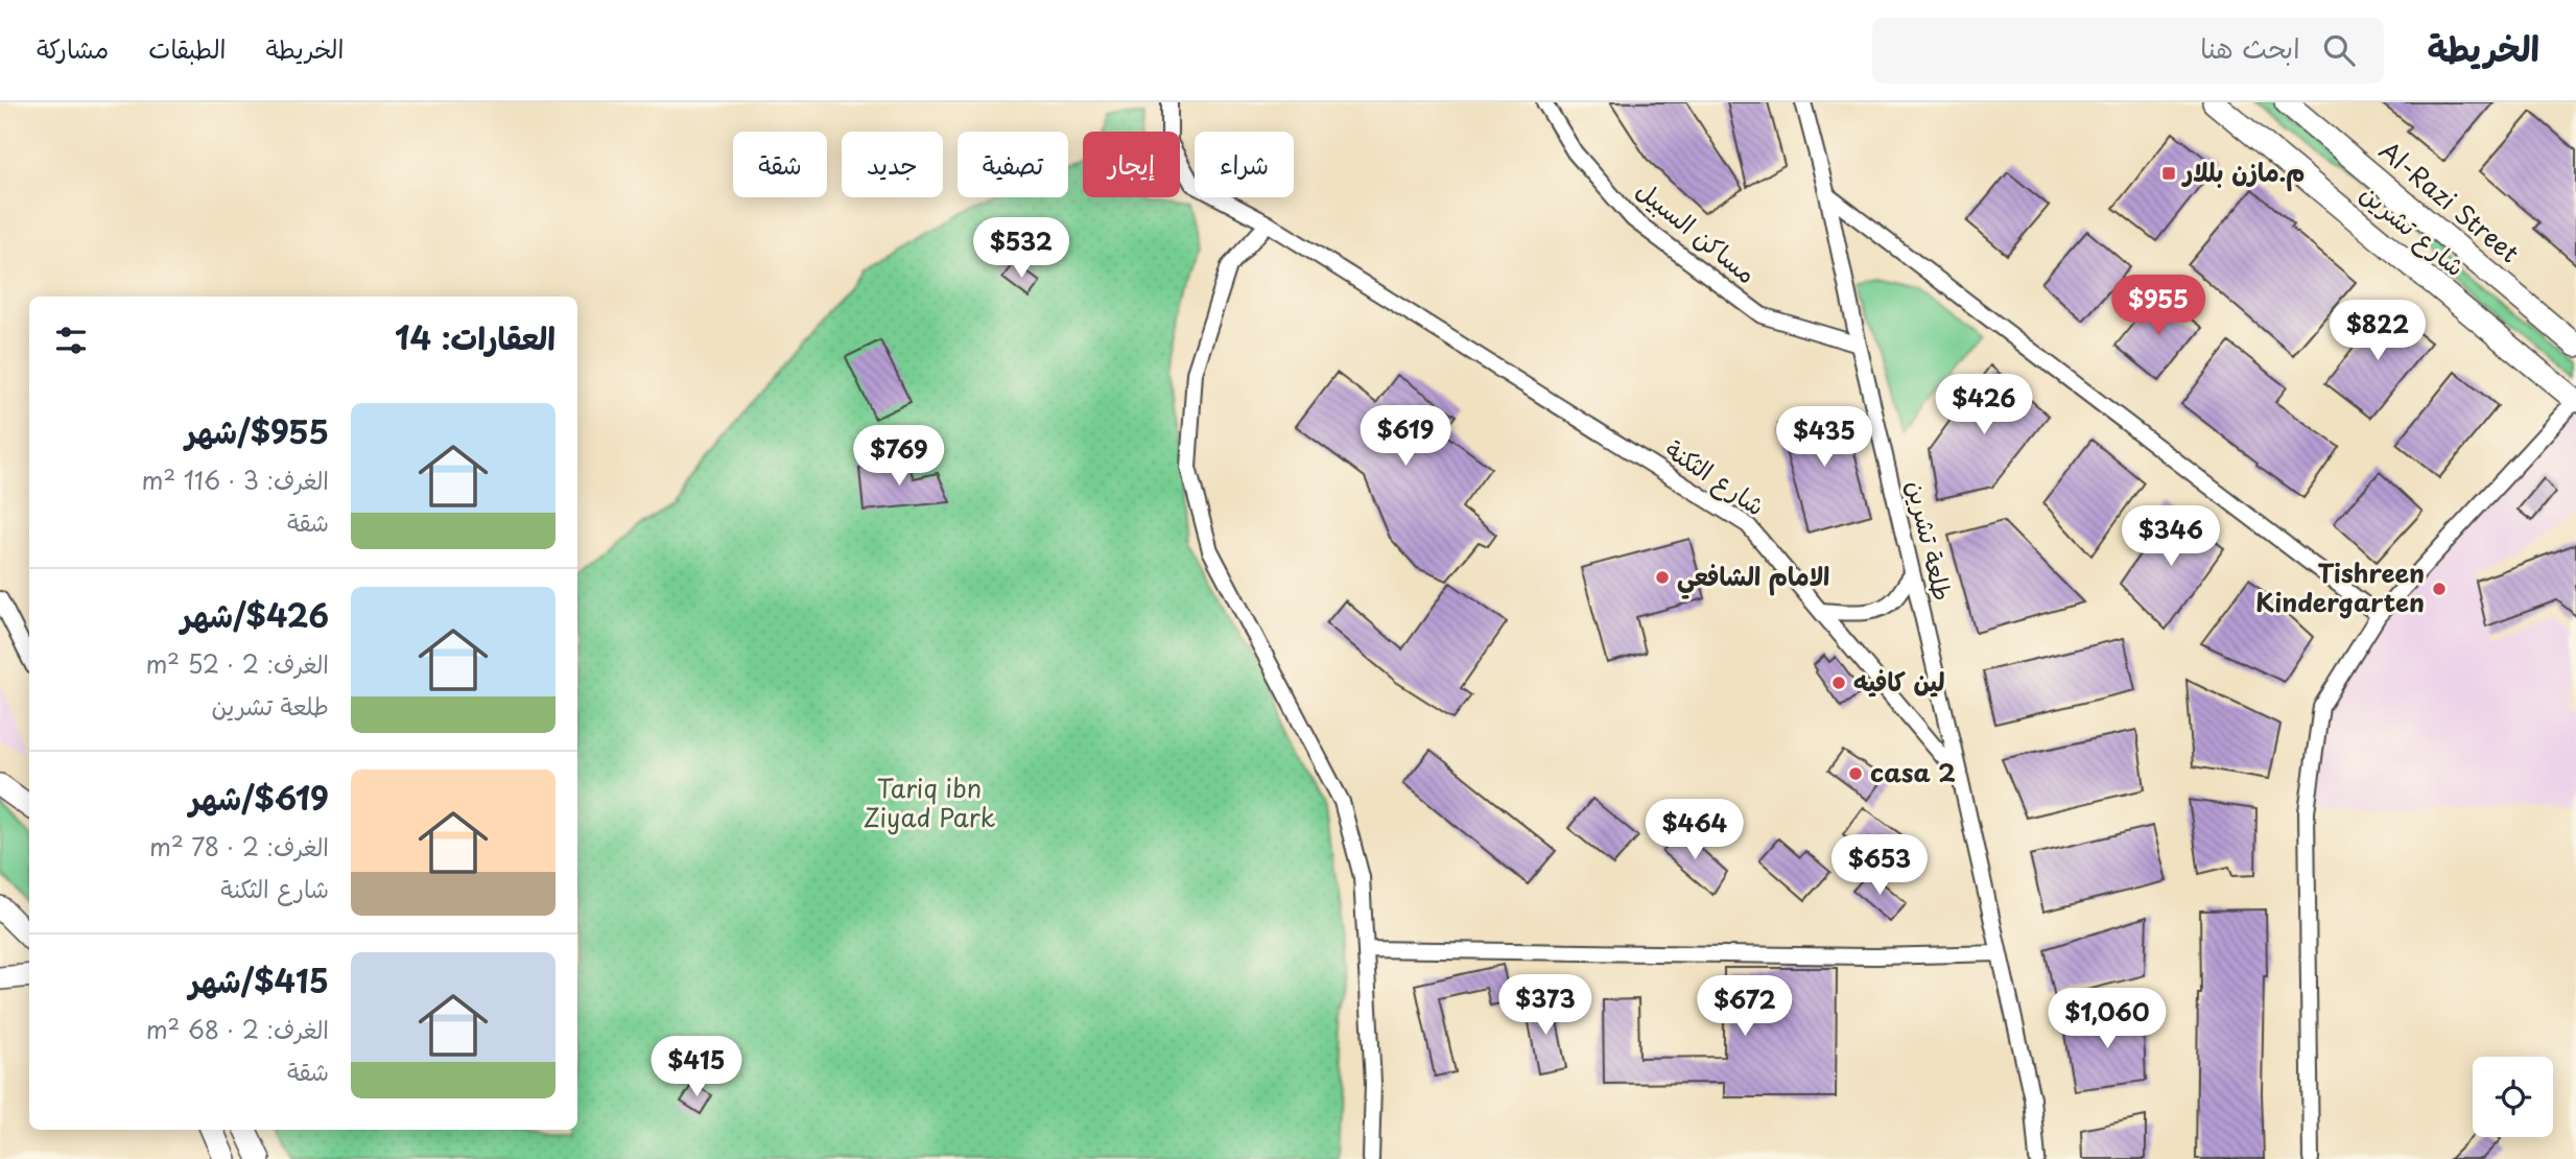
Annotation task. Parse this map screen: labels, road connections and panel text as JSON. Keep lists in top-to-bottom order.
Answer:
{
  "streets": {
    "main road": ["Al-Razi Street", "شارع تشرين"],
    "street": ["مساكن السبيل", "شارع الثكنة", "طلعة تشرين"]
  },
  "crossings": [
    ["مساكن السبيل", "طلعة تشرين"],
    ["شارع الثكنة", "طلعة تشرين"]
  ],
  "parks": ["Tariq ibn Ziyad Park"],
  "places": {
    "transit": ["م.مازن بللار"],
    "other": [
      "الامام الشافعي",
      "Tishreen Kindergarten",
      "لين كافيه",
      "casa 2"
    ]
  },
  "page": {
    "header": "الخريطة",
    "search": "ابحث هنا",
    "nav": ["الخريطة", "الطبقات", "مشاركة"],
    "chip": [
      "شراء",
      "إيجار",
      "تصفية",
      "جديد",
      "شقة"
    ],
    "price": [
      "$532",
      "$955",
      "$822",
      "$426",
      "$619",
      "$435",
      "$769",
      "$346",
      "$464",
      "$653",
      "$373",
      "$672",
      "$1,060",
      "$415"
    ],
    "heading": "العقارات: 14",
    "list": [
      {
        "name": "$955/شهر",
        "note": "الغرف: 3 · 116 m² · شقة"
      },
      {
        "name": "$426/شهر",
        "note": "الغرف: 2 · 52 m² · طلعة تشرين"
      },
      {
        "name": "$619/شهر",
        "note": "الغرف: 2 · 78 m² · شارع الثكنة"
      },
      {
        "name": "$415/شهر",
        "note": "الغرف: 2 · 68 m² · شقة"
      }
    ]
  }
}
